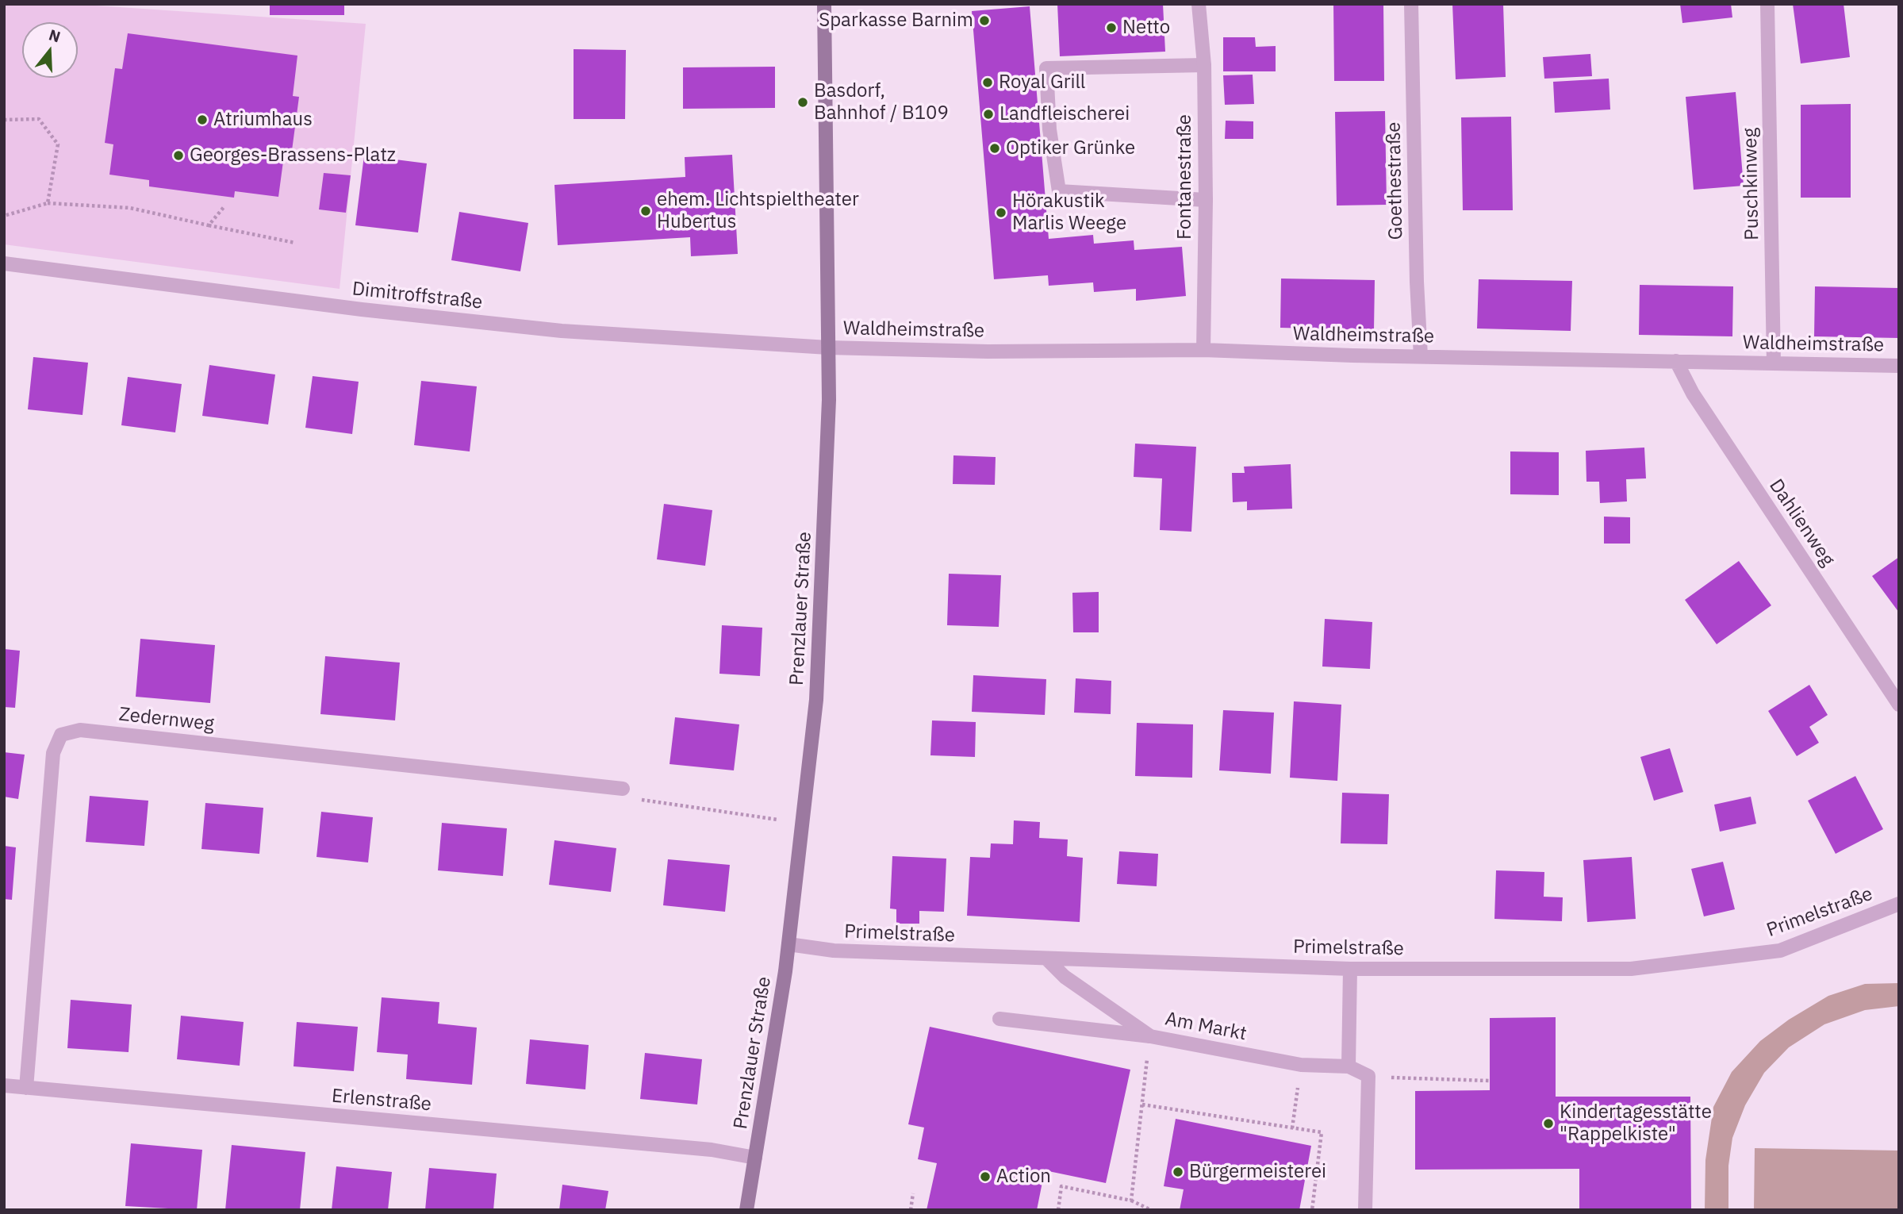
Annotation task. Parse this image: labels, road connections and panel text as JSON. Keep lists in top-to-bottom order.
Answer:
{
  "streets": {
    "main road": ["Prenzlauer Straße"],
    "street": [
      "Fontanestraße",
      "Goethestraße",
      "Puschkinweg",
      "Dimitroffstraße",
      "Waldheimstraße",
      "Dahlienweg",
      "Zedernweg",
      "Primelstraße",
      "Am Markt",
      "Erlenstraße"
    ]
  },
  "crossings": [
    ["Fontanestraße", "Waldheimstraße"],
    ["Goethestraße", "Waldheimstraße"],
    ["Puschkinweg", "Waldheimstraße"],
    ["Dimitroffstraße", "Waldheimstraße"],
    ["Dimitroffstraße", "Prenzlauer Straße"],
    ["Waldheimstraße", "Dahlienweg"],
    ["Waldheimstraße", "Prenzlauer Straße"],
    ["Prenzlauer Straße", "Primelstraße"],
    ["Prenzlauer Straße", "Erlenstraße"],
    ["Zedernweg", "Erlenstraße"],
    ["Primelstraße", "Am Markt"]
  ],
  "places": [
    "Sparkasse Barnim",
    "Netto",
    "Royal Grill",
    "Basdorf, Bahnhof / B109",
    "Landfleischerei",
    "Atriumhaus",
    "Optiker Grünke",
    "Georges-Brassens-Platz",
    "ehem. Lichtspieltheater Hubertus",
    "Hörakustik Marlis Weege",
    "Kindertagesstätte \"Rappelkiste\"",
    "Bürgermeisterei",
    "Action"
  ],
  "north": "top"
}
